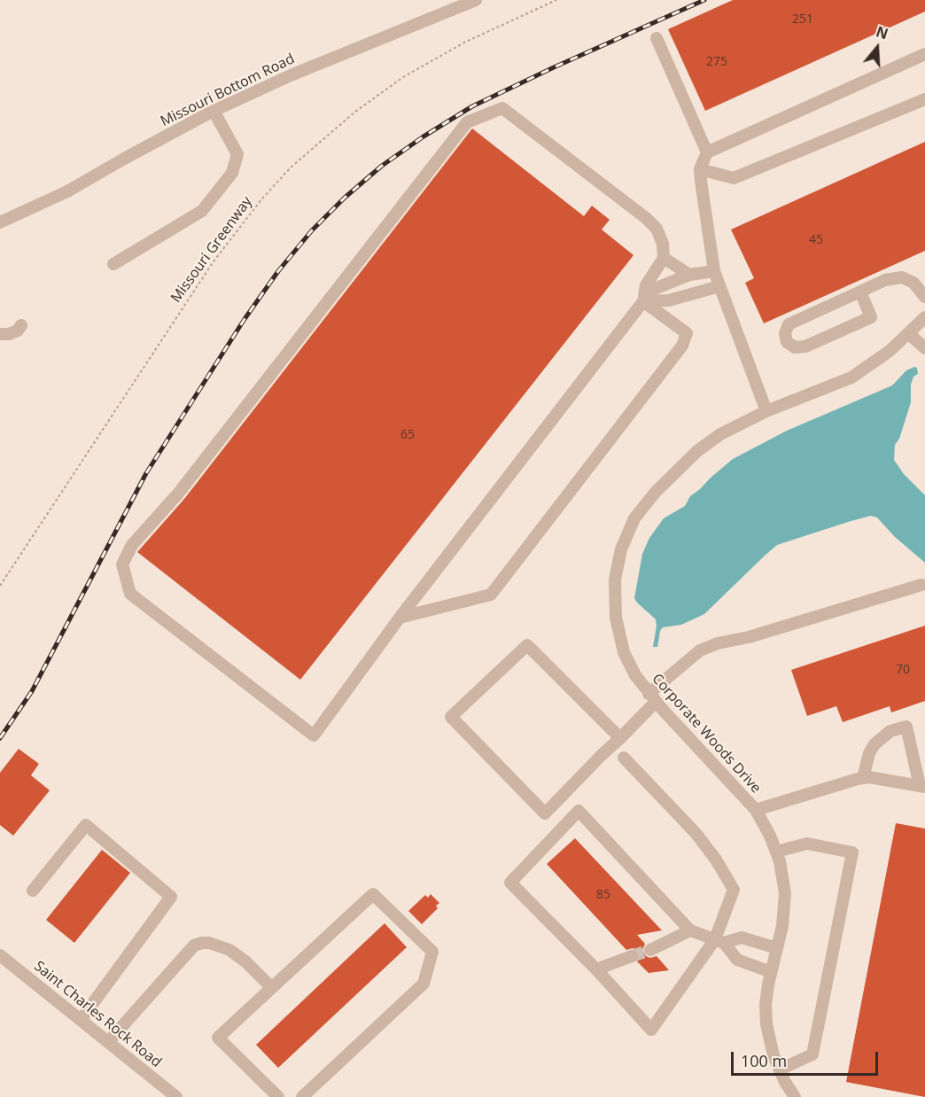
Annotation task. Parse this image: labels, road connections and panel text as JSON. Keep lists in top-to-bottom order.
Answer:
{
  "streets": {
    "street": ["Missouri Bottom Road", "Corporate Woods Drive", "Saint Charles Rock Road"],
    "path": ["Missouri Greenway"]
  },
  "house_numbers": [
    "251",
    "275",
    "45",
    "65",
    "70",
    "85"
  ],
  "scale_bar": "100 m",
  "north": "top"
}
